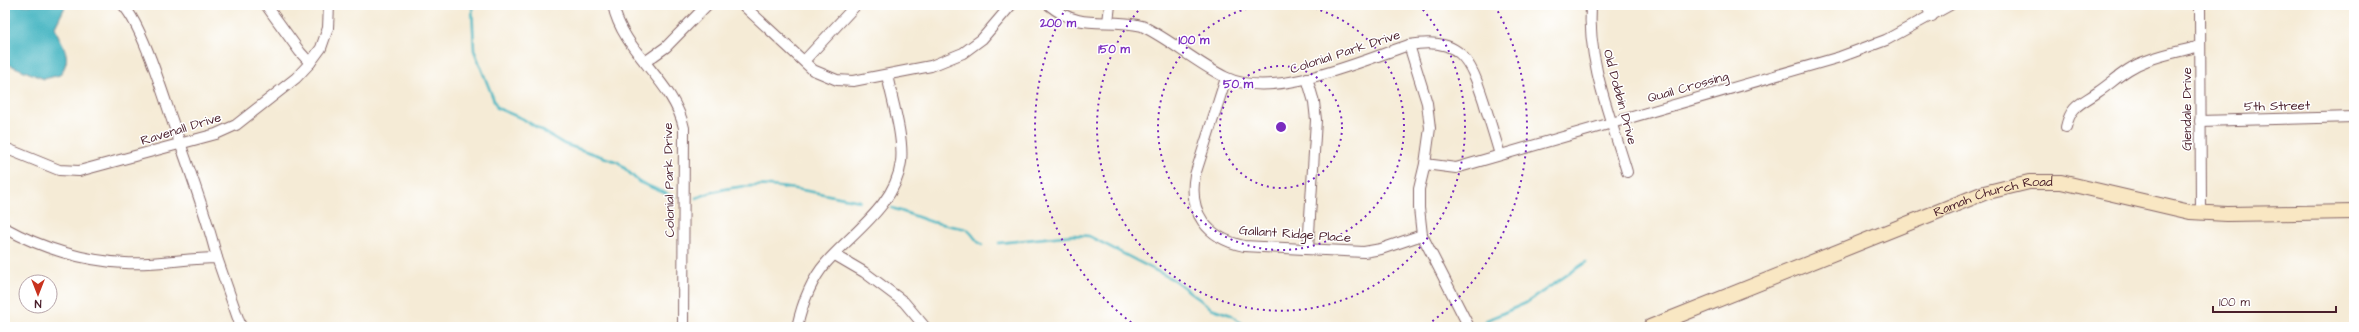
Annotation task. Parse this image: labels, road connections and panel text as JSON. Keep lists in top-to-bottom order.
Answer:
{
  "streets": {
    "main road": ["Ramah Church Road"],
    "street": [
      "Colonial Park Drive",
      "Quail Crossing",
      "Old Dobbin Drive",
      "5th Street",
      "Glendale Drive",
      "Ravenall Drive",
      "Gallant Ridge Place"
    ]
  },
  "crossings": [
    ["Colonial Park Drive", "Quail Crossing"],
    ["Colonial Park Drive", "Gallant Ridge Place"],
    ["Quail Crossing", "Old Dobbin Drive"],
    ["5th Street", "Glendale Drive"],
    ["Glendale Drive", "Ramah Church Road"]
  ],
  "scale_bar": "100 m",
  "north": "bottom",
  "rings": [
    "200 m",
    "100 m",
    "150 m",
    "50 m"
  ]
}
